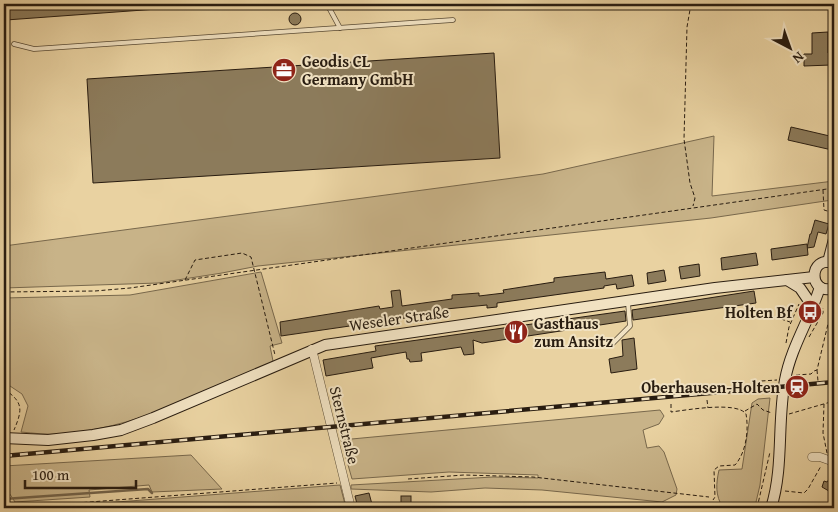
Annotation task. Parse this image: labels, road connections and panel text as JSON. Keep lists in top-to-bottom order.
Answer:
{
  "streets": {
    "main road": ["Weseler Straße"],
    "street": ["Sternstraße"]
  },
  "crossings": [
    ["Weseler Straße", "Sternstraße"]
  ],
  "places": {
    "office": ["Geodis CL Germany GmbH"],
    "bus stop": ["Holten Bf"],
    "restaurant": ["Gasthaus zum Ansitz"],
    "station": ["Oberhausen-Holten"]
  },
  "scale_bar": "100 m",
  "north": "bottom right"
}
